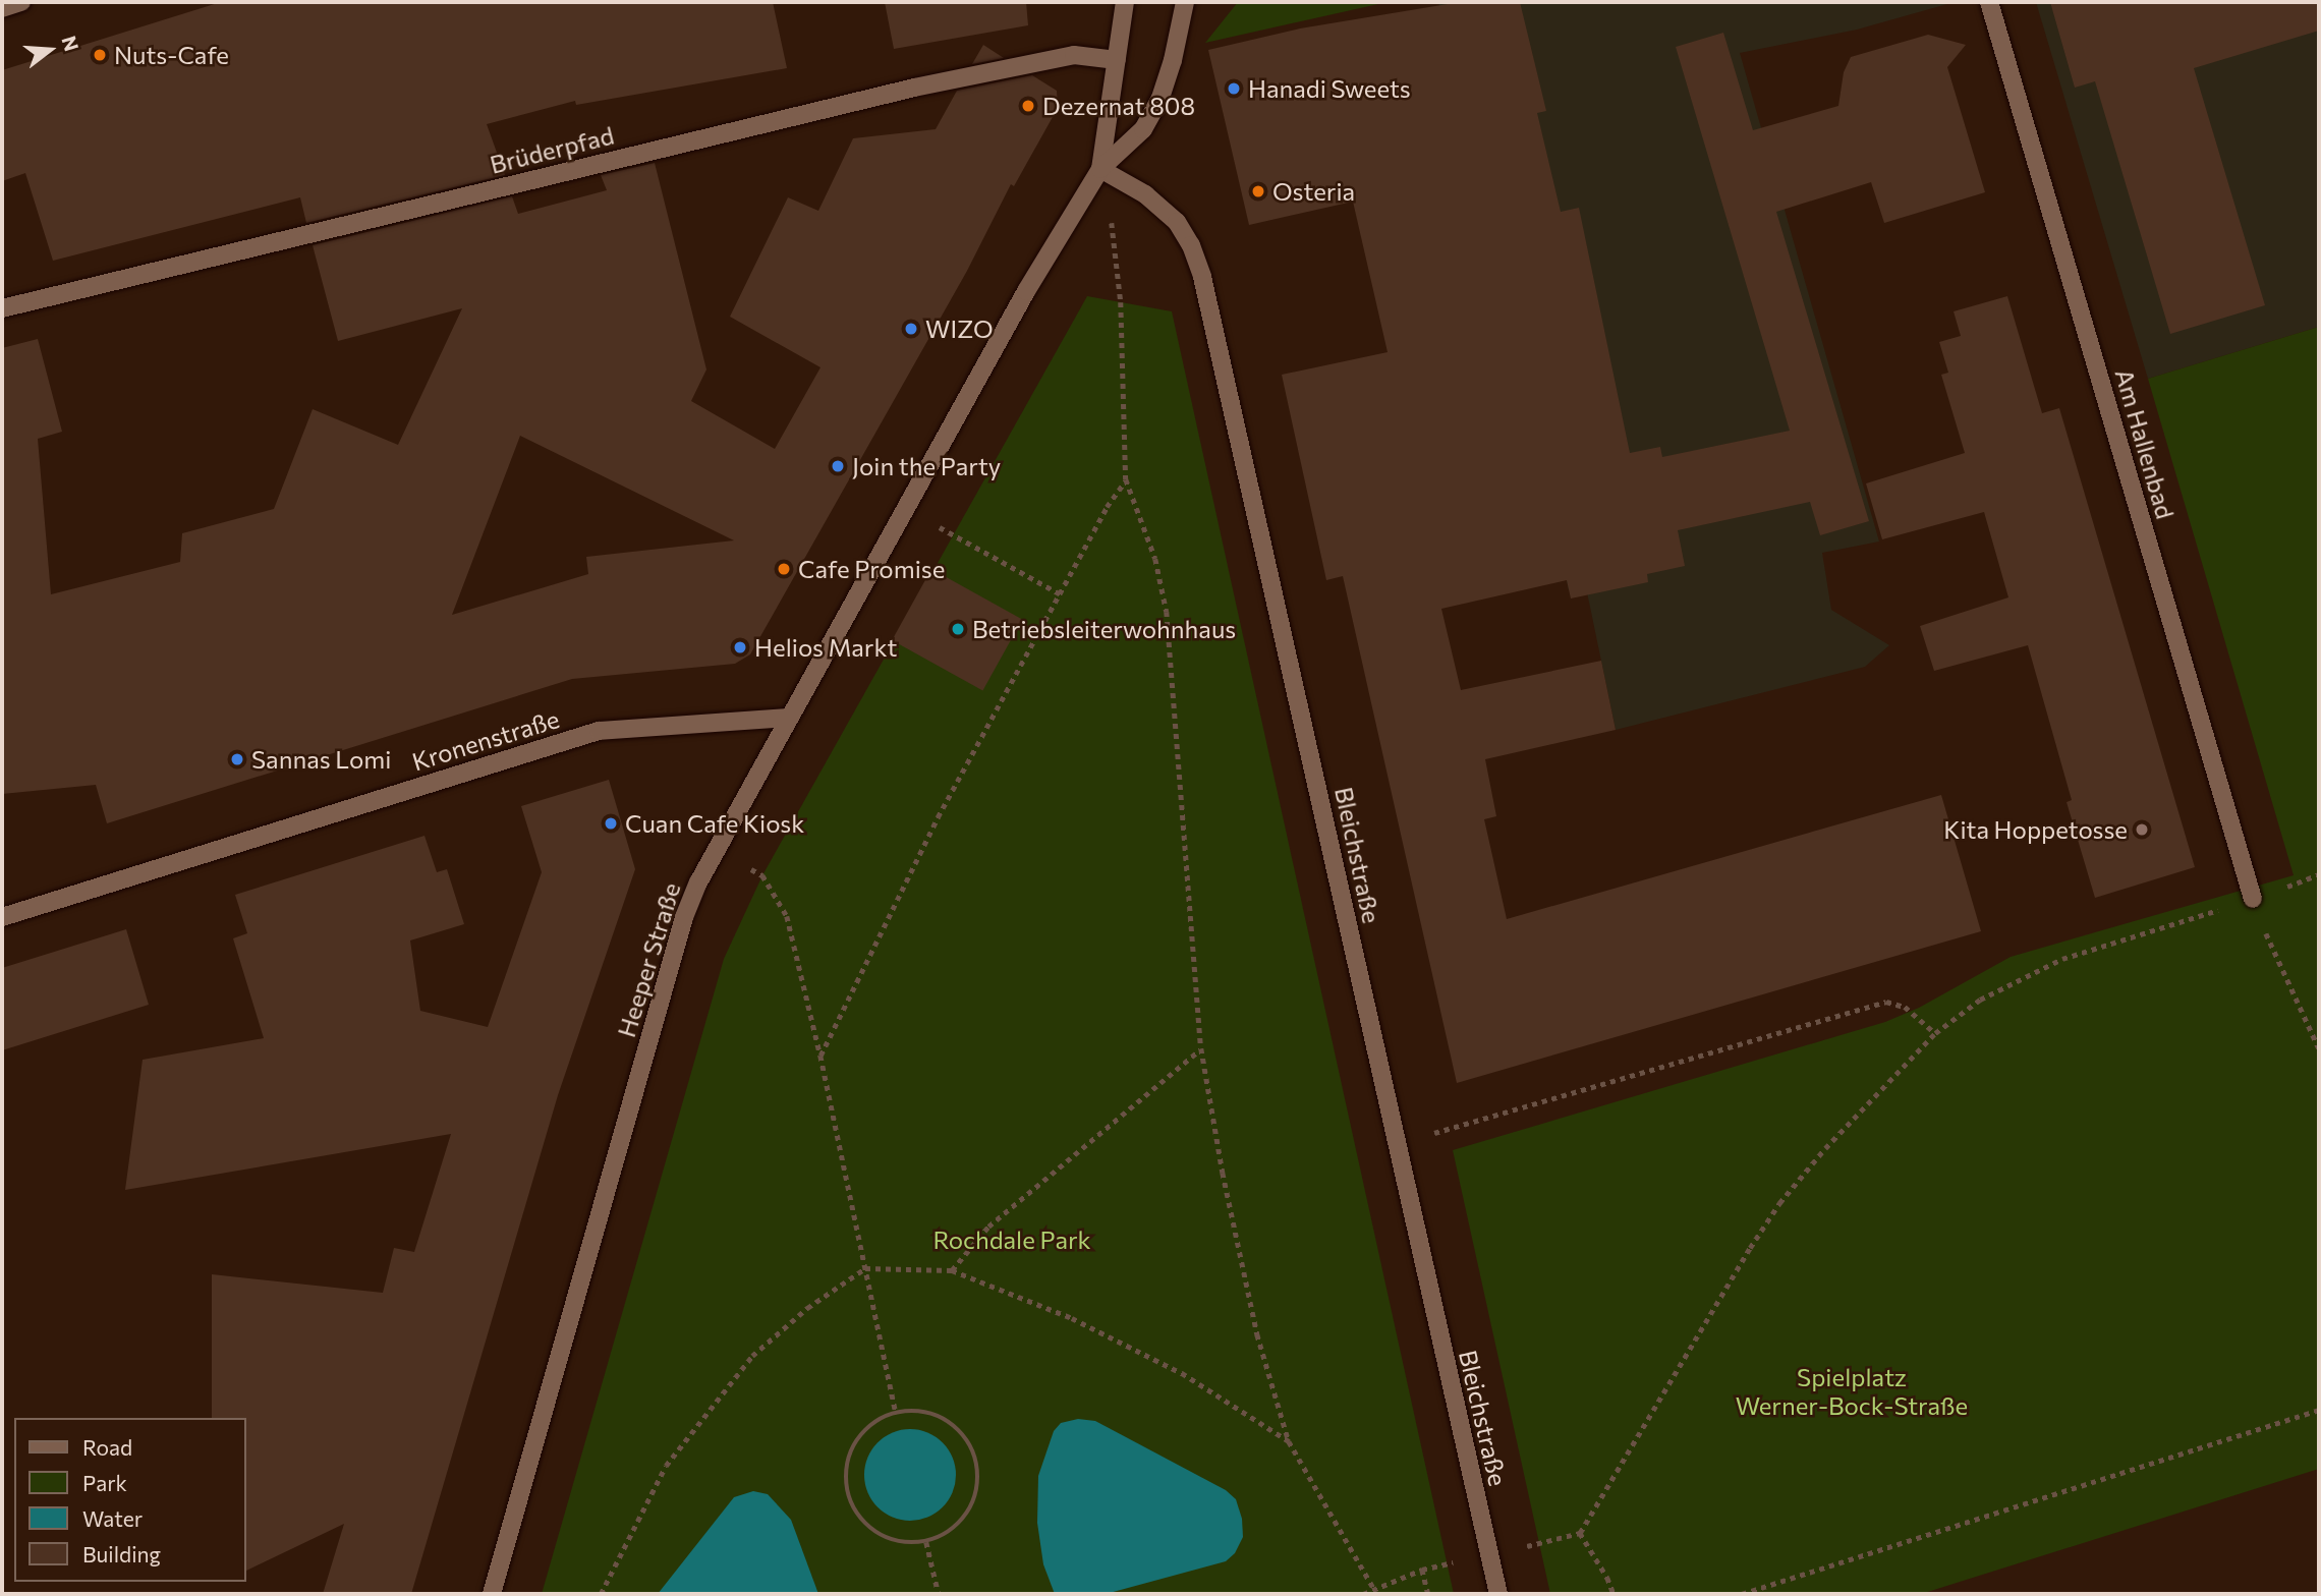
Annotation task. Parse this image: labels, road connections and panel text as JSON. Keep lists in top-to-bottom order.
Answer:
{
  "streets": {
    "street": [
      "Brüderpfad",
      "Am Hallenbad",
      "Kronenstraße",
      "Bleichstraße",
      "Heeper Straße"
    ]
  },
  "crossings": [
    ["Brüderpfad", "Heeper Straße"],
    ["Kronenstraße", "Heeper Straße"],
    ["Bleichstraße", "Heeper Straße"]
  ],
  "parks": ["Rochdale Park", "Spielplatz Werner-Bock-Straße"],
  "places": [
    "Nuts-Cafe",
    "Hanadi Sweets",
    "Dezernat 808",
    "Osteria",
    "WIZO",
    "Join the Party",
    "Cafe Promise",
    "Betriebsleiterwohnhaus",
    "Helios Markt",
    "Sannas Lomi",
    "Cuan Cafe Kiosk",
    "Kita Hoppetosse"
  ],
  "legend": [
    "Road",
    "Park",
    "Water",
    "Building"
  ],
  "north": "right"
}
